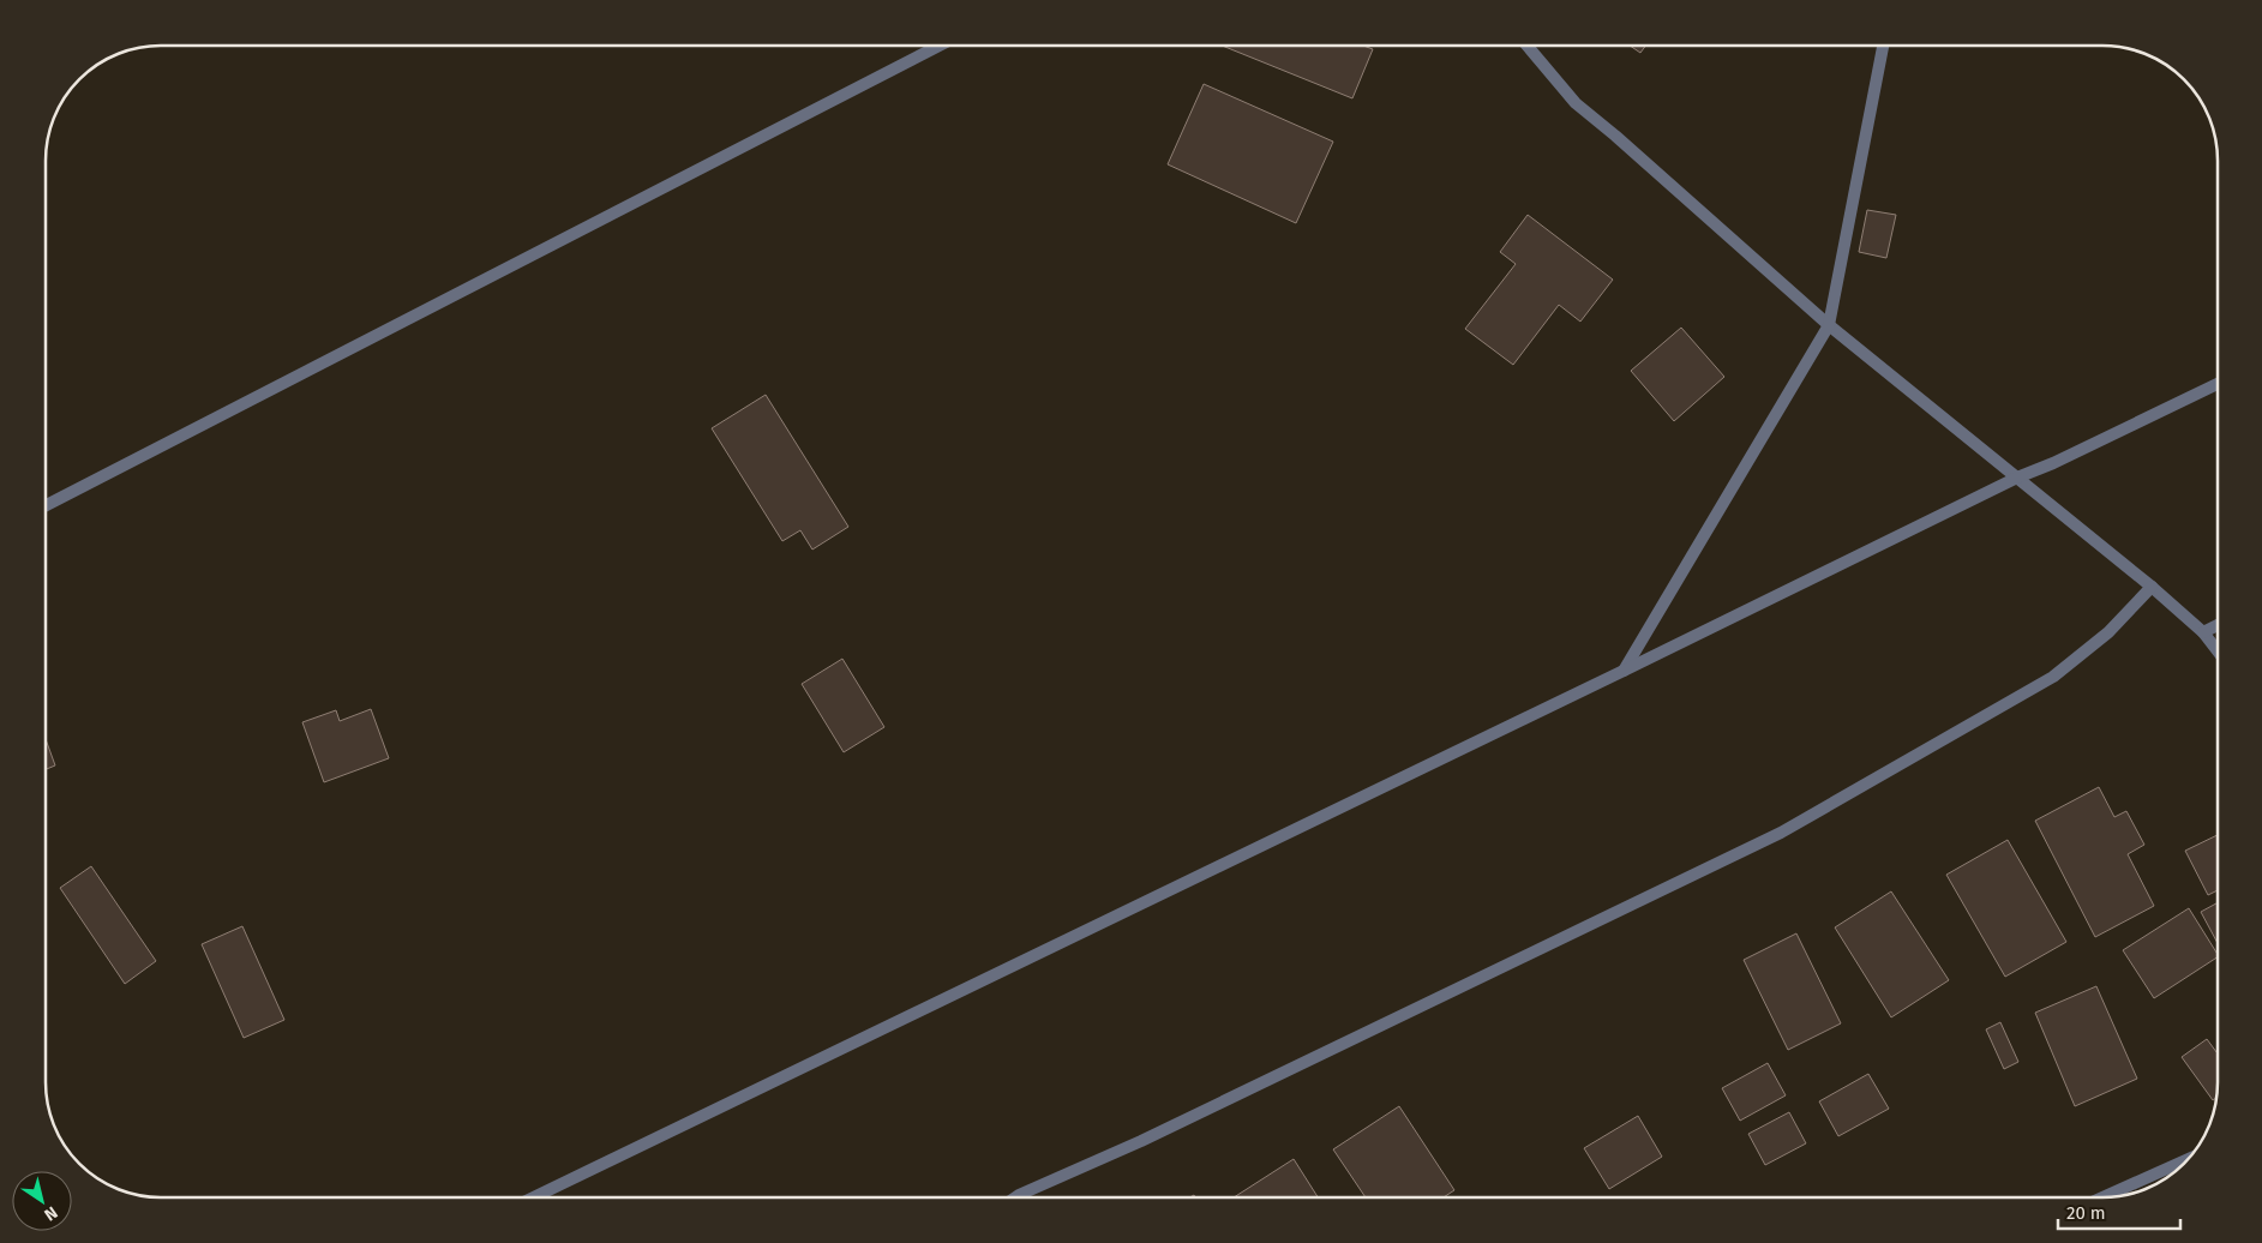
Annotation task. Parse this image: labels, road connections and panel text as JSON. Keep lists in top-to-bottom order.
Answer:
{
  "scale_bar": "20 m",
  "north": "bottom right"
}
